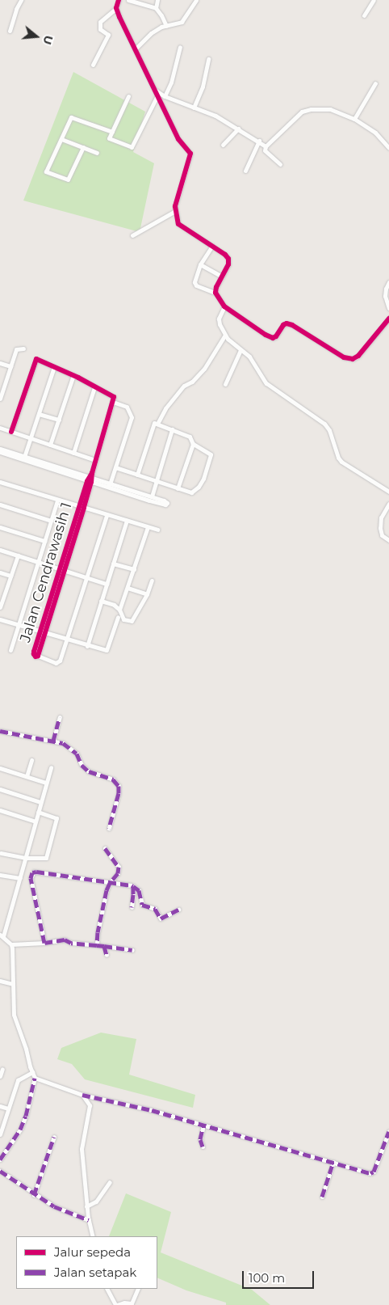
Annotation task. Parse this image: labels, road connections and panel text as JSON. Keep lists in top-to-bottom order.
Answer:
{
  "streets": {
    "street": ["Jalan Cendrawasih 1"]
  },
  "legend": ["Jalur sepeda", "Jalan setapak"],
  "scale_bar": "100 m",
  "north": "right"
}
